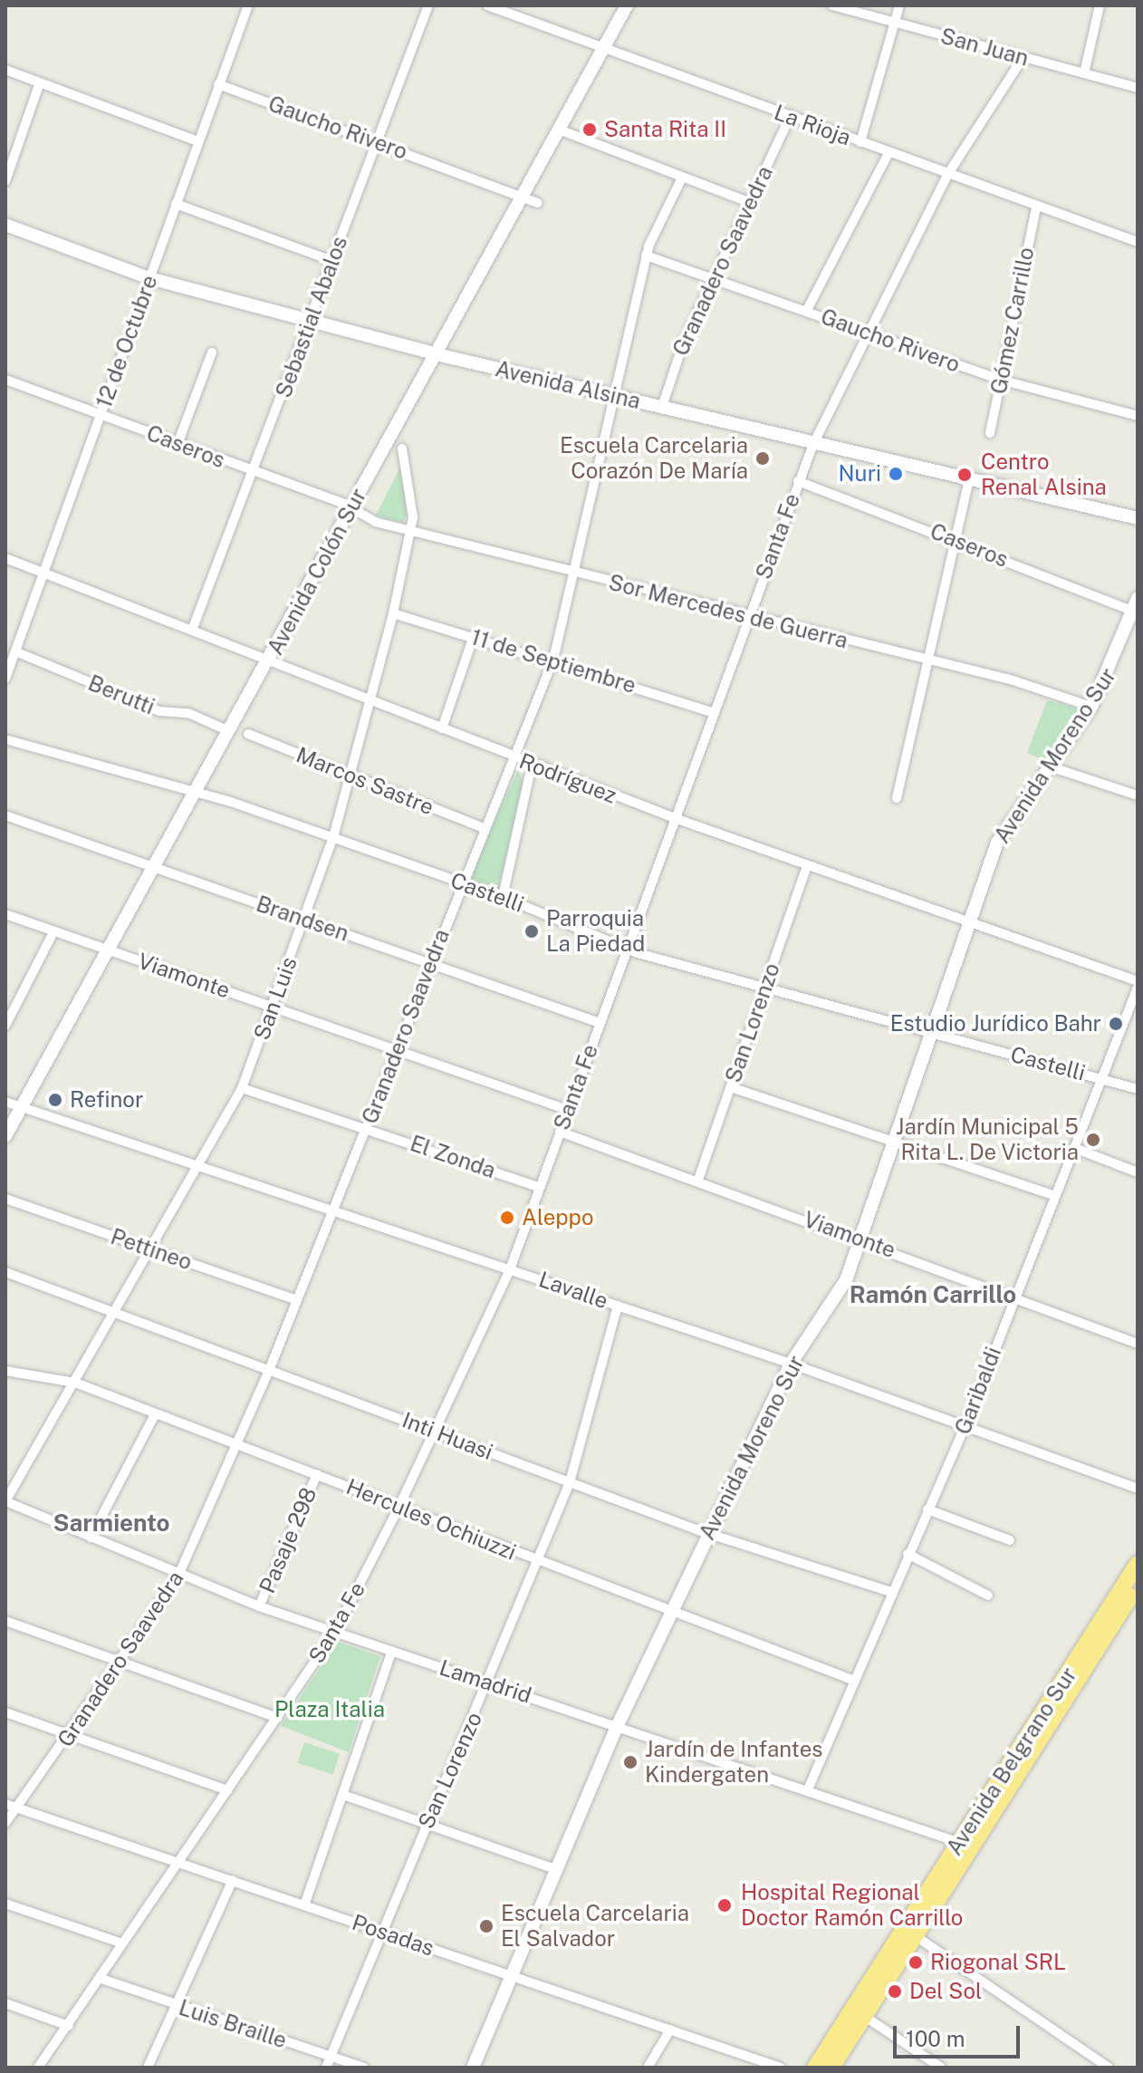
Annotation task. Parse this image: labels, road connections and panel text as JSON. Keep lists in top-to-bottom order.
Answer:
{
  "streets": {
    "highway": ["Avenida Belgrano Sur"],
    "main road": ["Avenida Alsina", "Avenida Colón Sur", "Avenida Moreno Sur"],
    "street": [
      "San Juan",
      "La Rioja",
      "Gaucho Rivero",
      "Granadero Saavedra",
      "Sebastial Abalos",
      "Gómez Carrillo",
      "12 de Octubre",
      "Caseros",
      "Santa Fe",
      "Sor Mercedes de Guerra",
      "11 de Septiembre",
      "Berutti",
      "Rodríguez",
      "Marcos Sastre",
      "Castelli",
      "Brandsen",
      "Viamonte",
      "San Luis",
      "San Lorenzo",
      "El Zonda",
      "Pettineo",
      "Lavalle",
      "Garibaldi",
      "Inti Huasi",
      "Hercules Ochiuzzi",
      "Pasaje 298",
      "Lamadrid",
      "Posadas",
      "Luis Braille"
    ]
  },
  "crossings": [
    ["San Juan", "Santa Fe"],
    ["La Rioja", "Granadero Saavedra"],
    ["La Rioja", "Gómez Carrillo"],
    ["La Rioja", "Santa Fe"],
    ["La Rioja", "Avenida Colón Sur"],
    ["Gaucho Rivero", "Granadero Saavedra"],
    ["Gaucho Rivero", "Sebastial Abalos"],
    ["Gaucho Rivero", "Gómez Carrillo"],
    ["Gaucho Rivero", "12 de Octubre"],
    ["Gaucho Rivero", "Santa Fe"],
    ["Gaucho Rivero", "Avenida Colón Sur"],
    ["Granadero Saavedra", "Avenida Alsina"],
    ["Granadero Saavedra", "Sor Mercedes de Guerra"],
    ["Granadero Saavedra", "11 de Septiembre"],
    ["Granadero Saavedra", "Rodríguez"],
    ["Granadero Saavedra", "Marcos Sastre"],
    ["Granadero Saavedra", "Castelli"],
    ["Granadero Saavedra", "Brandsen"],
    ["Granadero Saavedra", "Viamonte"],
    ["Granadero Saavedra", "El Zonda"],
    ["Granadero Saavedra", "Pettineo"],
    ["Granadero Saavedra", "Lavalle"],
    ["Granadero Saavedra", "Inti Huasi"],
    ["Granadero Saavedra", "Hercules Ochiuzzi"],
    ["Granadero Saavedra", "Lamadrid"],
    ["Granadero Saavedra", "Posadas"],
    ["Sebastial Abalos", "Avenida Alsina"],
    ["Sebastial Abalos", "Caseros"],
    ["Sebastial Abalos", "Rodríguez"],
    ["12 de Octubre", "Avenida Alsina"],
    ["12 de Octubre", "Caseros"],
    ["12 de Octubre", "Berutti"],
    ["12 de Octubre", "Rodríguez"],
    ["Avenida Alsina", "Santa Fe"],
    ["Avenida Alsina", "Avenida Colón Sur"],
    ["Caseros", "Santa Fe"],
    ["Caseros", "Avenida Colón Sur"],
    ["Caseros", "Sor Mercedes de Guerra"],
    ["Caseros", "Avenida Moreno Sur"],
    ["Santa Fe", "Sor Mercedes de Guerra"],
    ["Santa Fe", "11 de Septiembre"],
    ["Santa Fe", "Rodríguez"],
    ["Santa Fe", "Castelli"],
    ["Santa Fe", "Brandsen"],
    ["Santa Fe", "Viamonte"],
    ["Santa Fe", "El Zonda"],
    ["Santa Fe", "Lavalle"],
    ["Santa Fe", "Inti Huasi"],
    ["Santa Fe", "Hercules Ochiuzzi"],
    ["Santa Fe", "Lamadrid"],
    ["Santa Fe", "Posadas"],
    ["Santa Fe", "Luis Braille"],
    ["Avenida Colón Sur", "Berutti"],
    ["Avenida Colón Sur", "Rodríguez"],
    ["Avenida Colón Sur", "Castelli"],
    ["Avenida Colón Sur", "Brandsen"],
    ["Avenida Colón Sur", "Viamonte"],
    ["Avenida Colón Sur", "Lavalle"],
    ["Sor Mercedes de Guerra", "Avenida Moreno Sur"],
    ["Sor Mercedes de Guerra", "San Luis"],
    ["11 de Septiembre", "San Luis"],
    ["Avenida Moreno Sur", "Rodríguez"],
    ["Avenida Moreno Sur", "Castelli"],
    ["Avenida Moreno Sur", "Viamonte"],
    ["Avenida Moreno Sur", "Lavalle"],
    ["Avenida Moreno Sur", "Inti Huasi"],
    ["Avenida Moreno Sur", "Hercules Ochiuzzi"],
    ["Avenida Moreno Sur", "Lamadrid"],
    ["Avenida Moreno Sur", "Posadas"],
    ["Rodríguez", "San Luis"],
    ["Rodríguez", "San Lorenzo"],
    ["Marcos Sastre", "San Luis"],
    ["Castelli", "San Luis"],
    ["Castelli", "San Lorenzo"],
    ["Castelli", "Garibaldi"],
    ["Brandsen", "San Luis"],
    ["Viamonte", "San Luis"],
    ["Viamonte", "San Lorenzo"],
    ["Viamonte", "Garibaldi"],
    ["San Luis", "El Zonda"],
    ["San Luis", "Pettineo"],
    ["San Luis", "Lavalle"],
    ["San Luis", "Inti Huasi"],
    ["San Luis", "Hercules Ochiuzzi"],
    ["San Luis", "Lamadrid"],
    ["San Lorenzo", "Lavalle"],
    ["San Lorenzo", "Inti Huasi"],
    ["San Lorenzo", "Hercules Ochiuzzi"],
    ["San Lorenzo", "Lamadrid"],
    ["San Lorenzo", "Posadas"],
    ["San Lorenzo", "Luis Braille"],
    ["Lavalle", "Garibaldi"],
    ["Garibaldi", "Inti Huasi"],
    ["Garibaldi", "Hercules Ochiuzzi"],
    ["Garibaldi", "Lamadrid"],
    ["Hercules Ochiuzzi", "Pasaje 298"],
    ["Pasaje 298", "Lamadrid"],
    ["Lamadrid", "Avenida Belgrano Sur"]
  ],
  "districts": ["Ramón Carrillo", "Sarmiento"],
  "parks": ["Plaza Italia"],
  "places": [
    "Santa Rita II",
    "Escuela Carcelaria Corazón De María",
    "Nuri",
    "Centro Renal Alsina",
    "Parroquia La Piedad",
    "Estudio Jurídico Bahr",
    "Refinor",
    "Jardín Municipal 5 Rita L. De Victoria",
    "Aleppo",
    "Jardín de Infantes Kindergaten",
    "Hospital Regional Doctor Ramón Carrillo",
    "Escuela Carcelaria El Salvador",
    "Riogonal SRL",
    "Del Sol"
  ],
  "scale_bar": "100 m"
}
